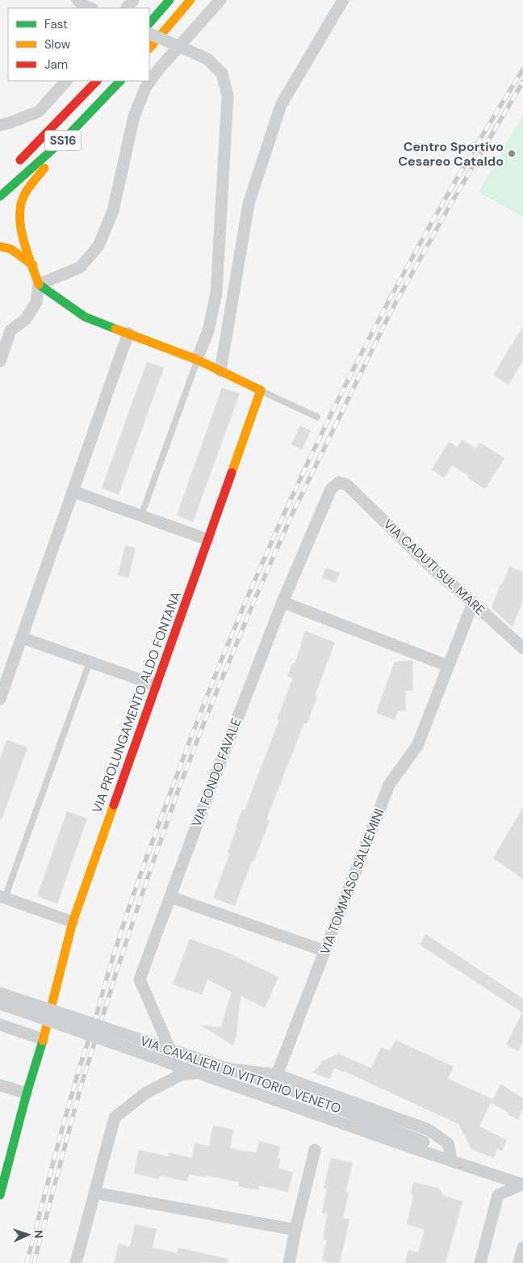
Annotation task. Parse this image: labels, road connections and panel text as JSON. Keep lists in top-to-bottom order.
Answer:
{
  "streets": {
    "main road": ["SS16", "VIA PROLUNGAMENTO ALDO FONTANA"],
    "street": [
      "VIA CADUTI SUL MARE",
      "VIA FONDO FAVALE",
      "VIA TOMMASO SALVEMINI",
      "VIA CAVALIERI DI VITTORIO VENETO"
    ]
  },
  "crossings": [
    ["VIA CADUTI SUL MARE", "VIA FONDO FAVALE"],
    ["VIA CADUTI SUL MARE", "VIA TOMMASO SALVEMINI"]
  ],
  "places": ["Centro Sportivo Cesareo Cataldo"],
  "legend": ["Fast", "Slow", "Jam"],
  "north": "right"
}
